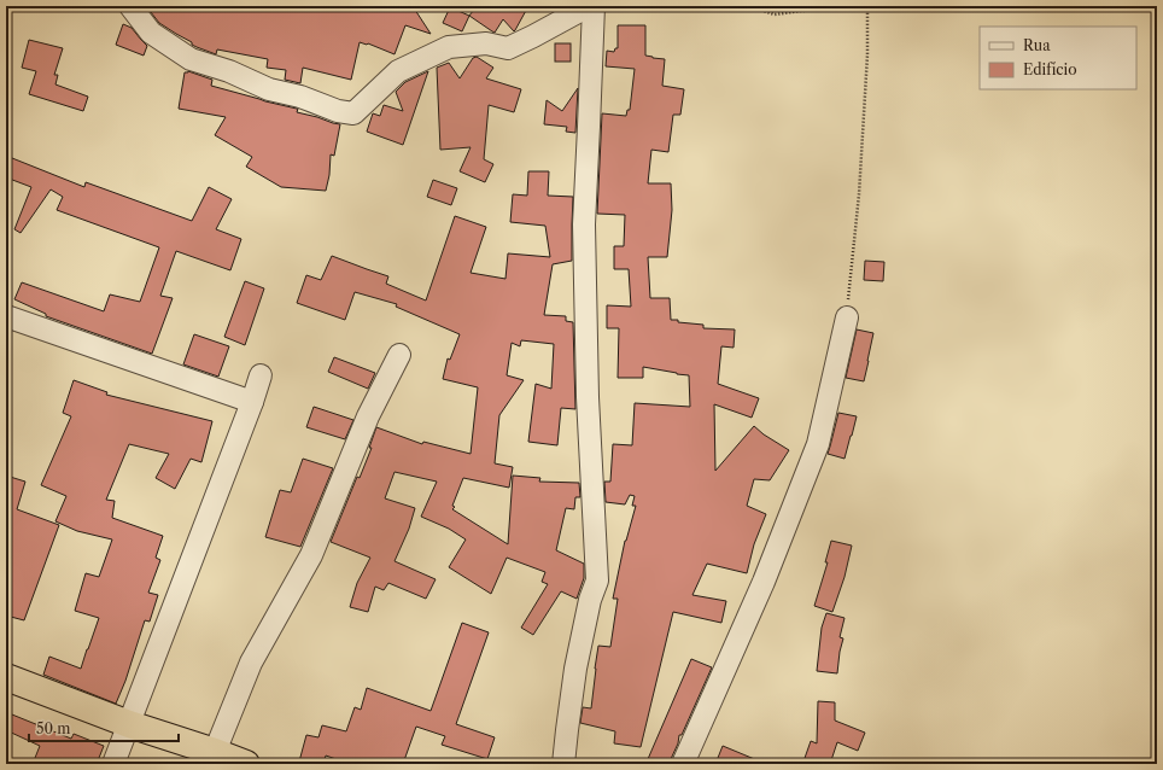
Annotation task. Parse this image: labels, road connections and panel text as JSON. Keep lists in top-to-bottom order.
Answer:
{
  "legend": ["Rua", "Edifício"],
  "scale_bar": "50 m"
}
